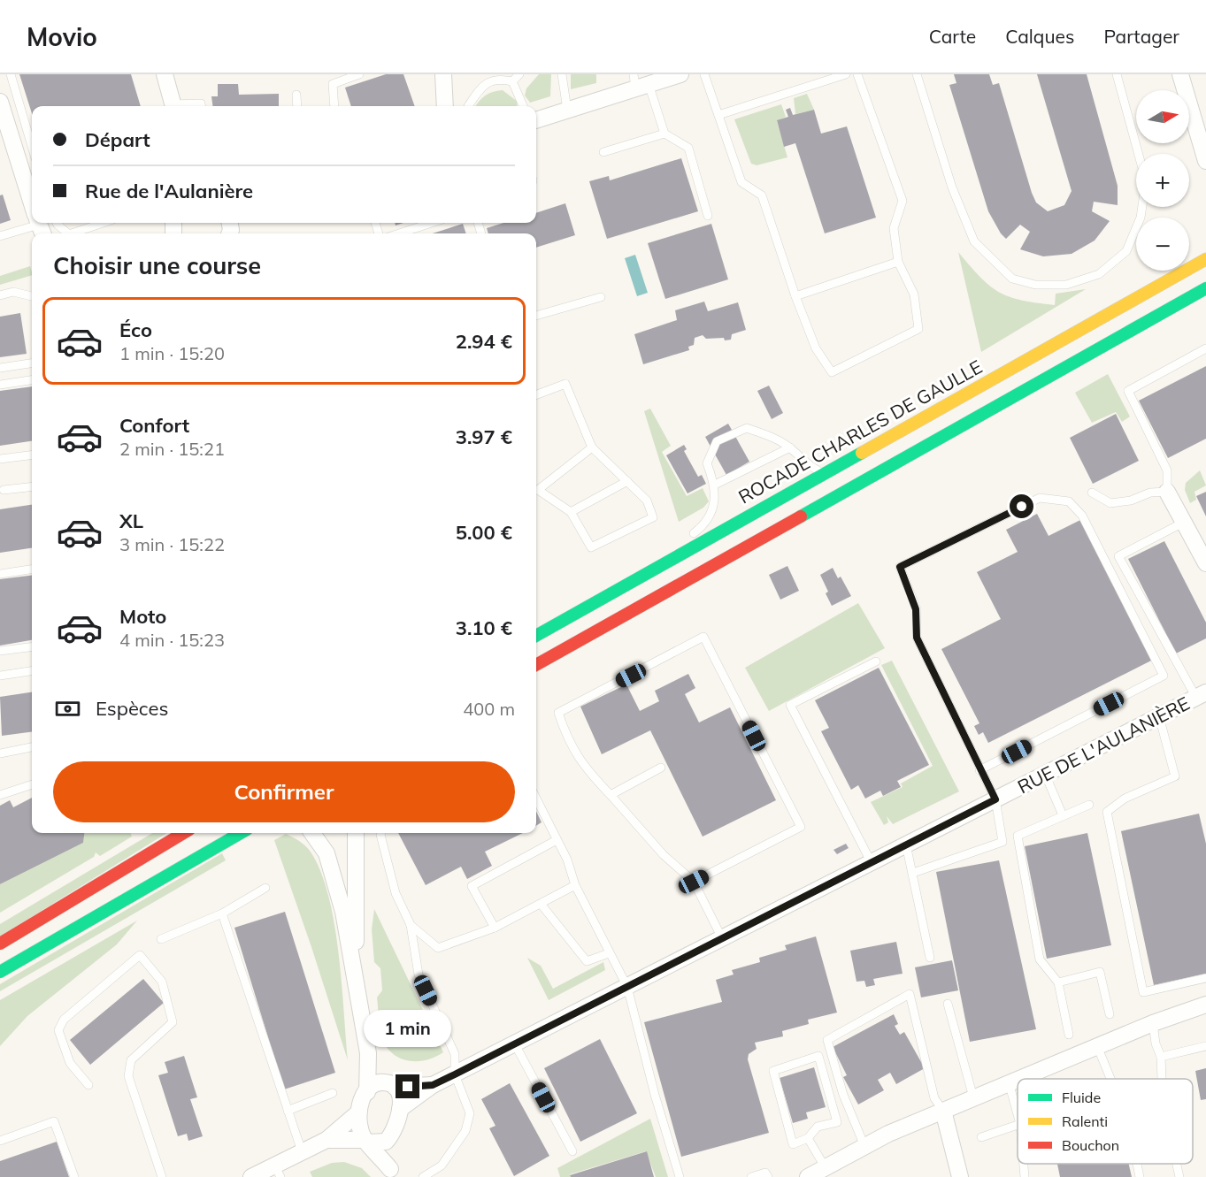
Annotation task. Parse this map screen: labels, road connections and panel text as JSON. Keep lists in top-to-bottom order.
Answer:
{
  "streets": {
    "main road": ["ROCADE CHARLES DE GAULLE"],
    "street": ["RUE DE L'AULANIÈRE"]
  },
  "legend": ["Fluide", "Ralenti", "Bouchon"],
  "north": "right",
  "page": {
    "header": "Movio",
    "nav": ["Carte", "Calques", "Partager"],
    "map_buttons": ["+", "−"],
    "banner": ["Départ", "Rue de l'Aulanière"],
    "heading": "Choisir une course",
    "list": [
      {
        "name": "Éco",
        "note": "1 min · 15:20",
        "value": "2.94 €"
      },
      {
        "name": "Confort",
        "note": "2 min · 15:21",
        "value": "3.97 €"
      },
      {
        "name": "XL",
        "note": "3 min · 15:22",
        "value": "5.00 €"
      },
      {
        "name": "Moto",
        "note": "4 min · 15:23",
        "value": "3.10 €"
      }
    ],
    "pay": ["Espèces", "400 m"],
    "buttons": "Confirmer",
    "bubble": "1 min"
  }
}
